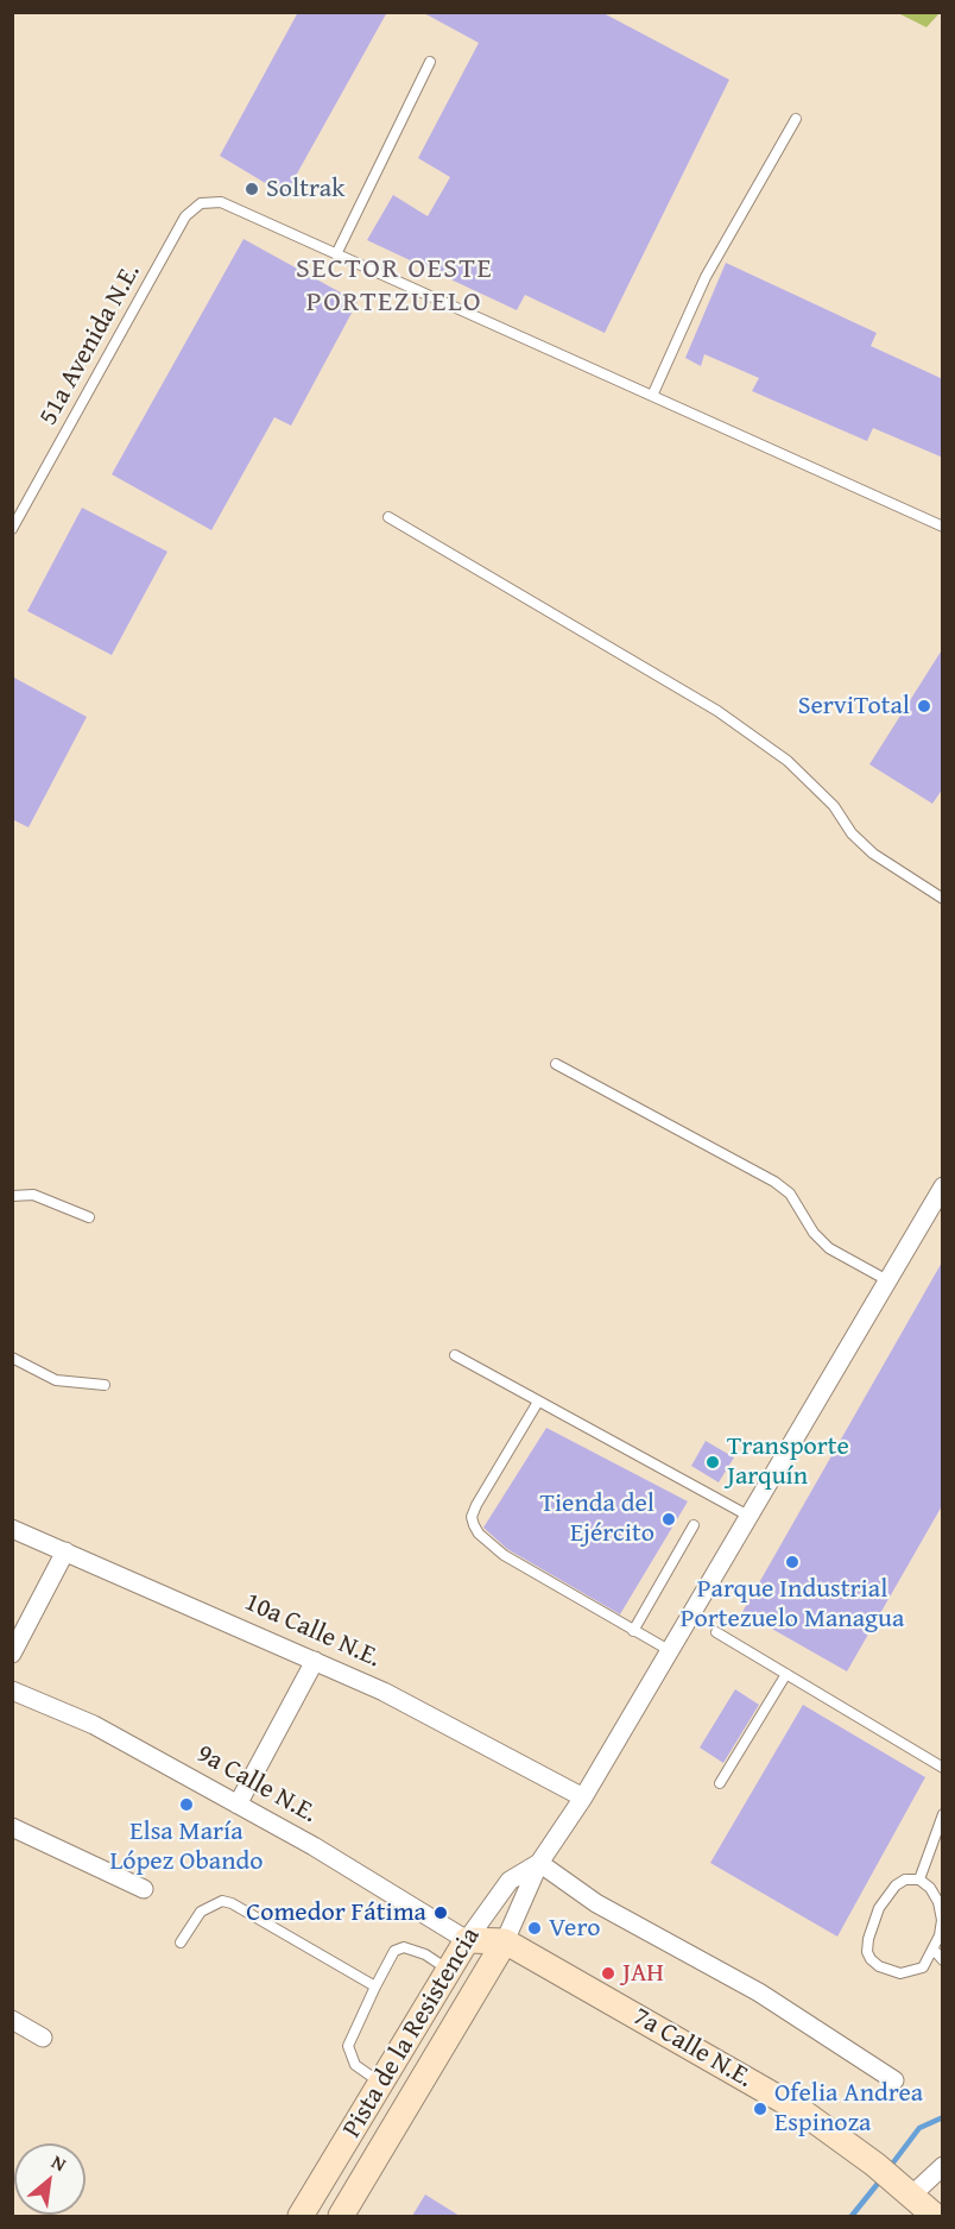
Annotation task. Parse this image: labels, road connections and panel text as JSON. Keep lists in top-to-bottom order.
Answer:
{
  "streets": {
    "street": [
      "10a Calle N.E.",
      "9a Calle N.E.",
      "Pista de la Resistencia",
      "7a Calle N.E."
    ],
    "lane": ["51a Avenida N.E."]
  },
  "crossings": [
    ["10a Calle N.E.", "Pista de la Resistencia"],
    ["9a Calle N.E.", "Pista de la Resistencia"],
    ["9a Calle N.E.", "7a Calle N.E."],
    ["Pista de la Resistencia", "7a Calle N.E."]
  ],
  "districts": ["SECTOR OESTE PORTEZUELO"],
  "places": [
    "Soltrak",
    "ServiTotal",
    "Transporte Jarquín",
    "Tienda del Ejército",
    "Parque Industrial Portezuelo Managua",
    "Elsa María López Obando",
    "Comedor Fátima",
    "Vero",
    "JAH",
    "Ofelia Andrea Espinoza"
  ],
  "north": "top right"
}
